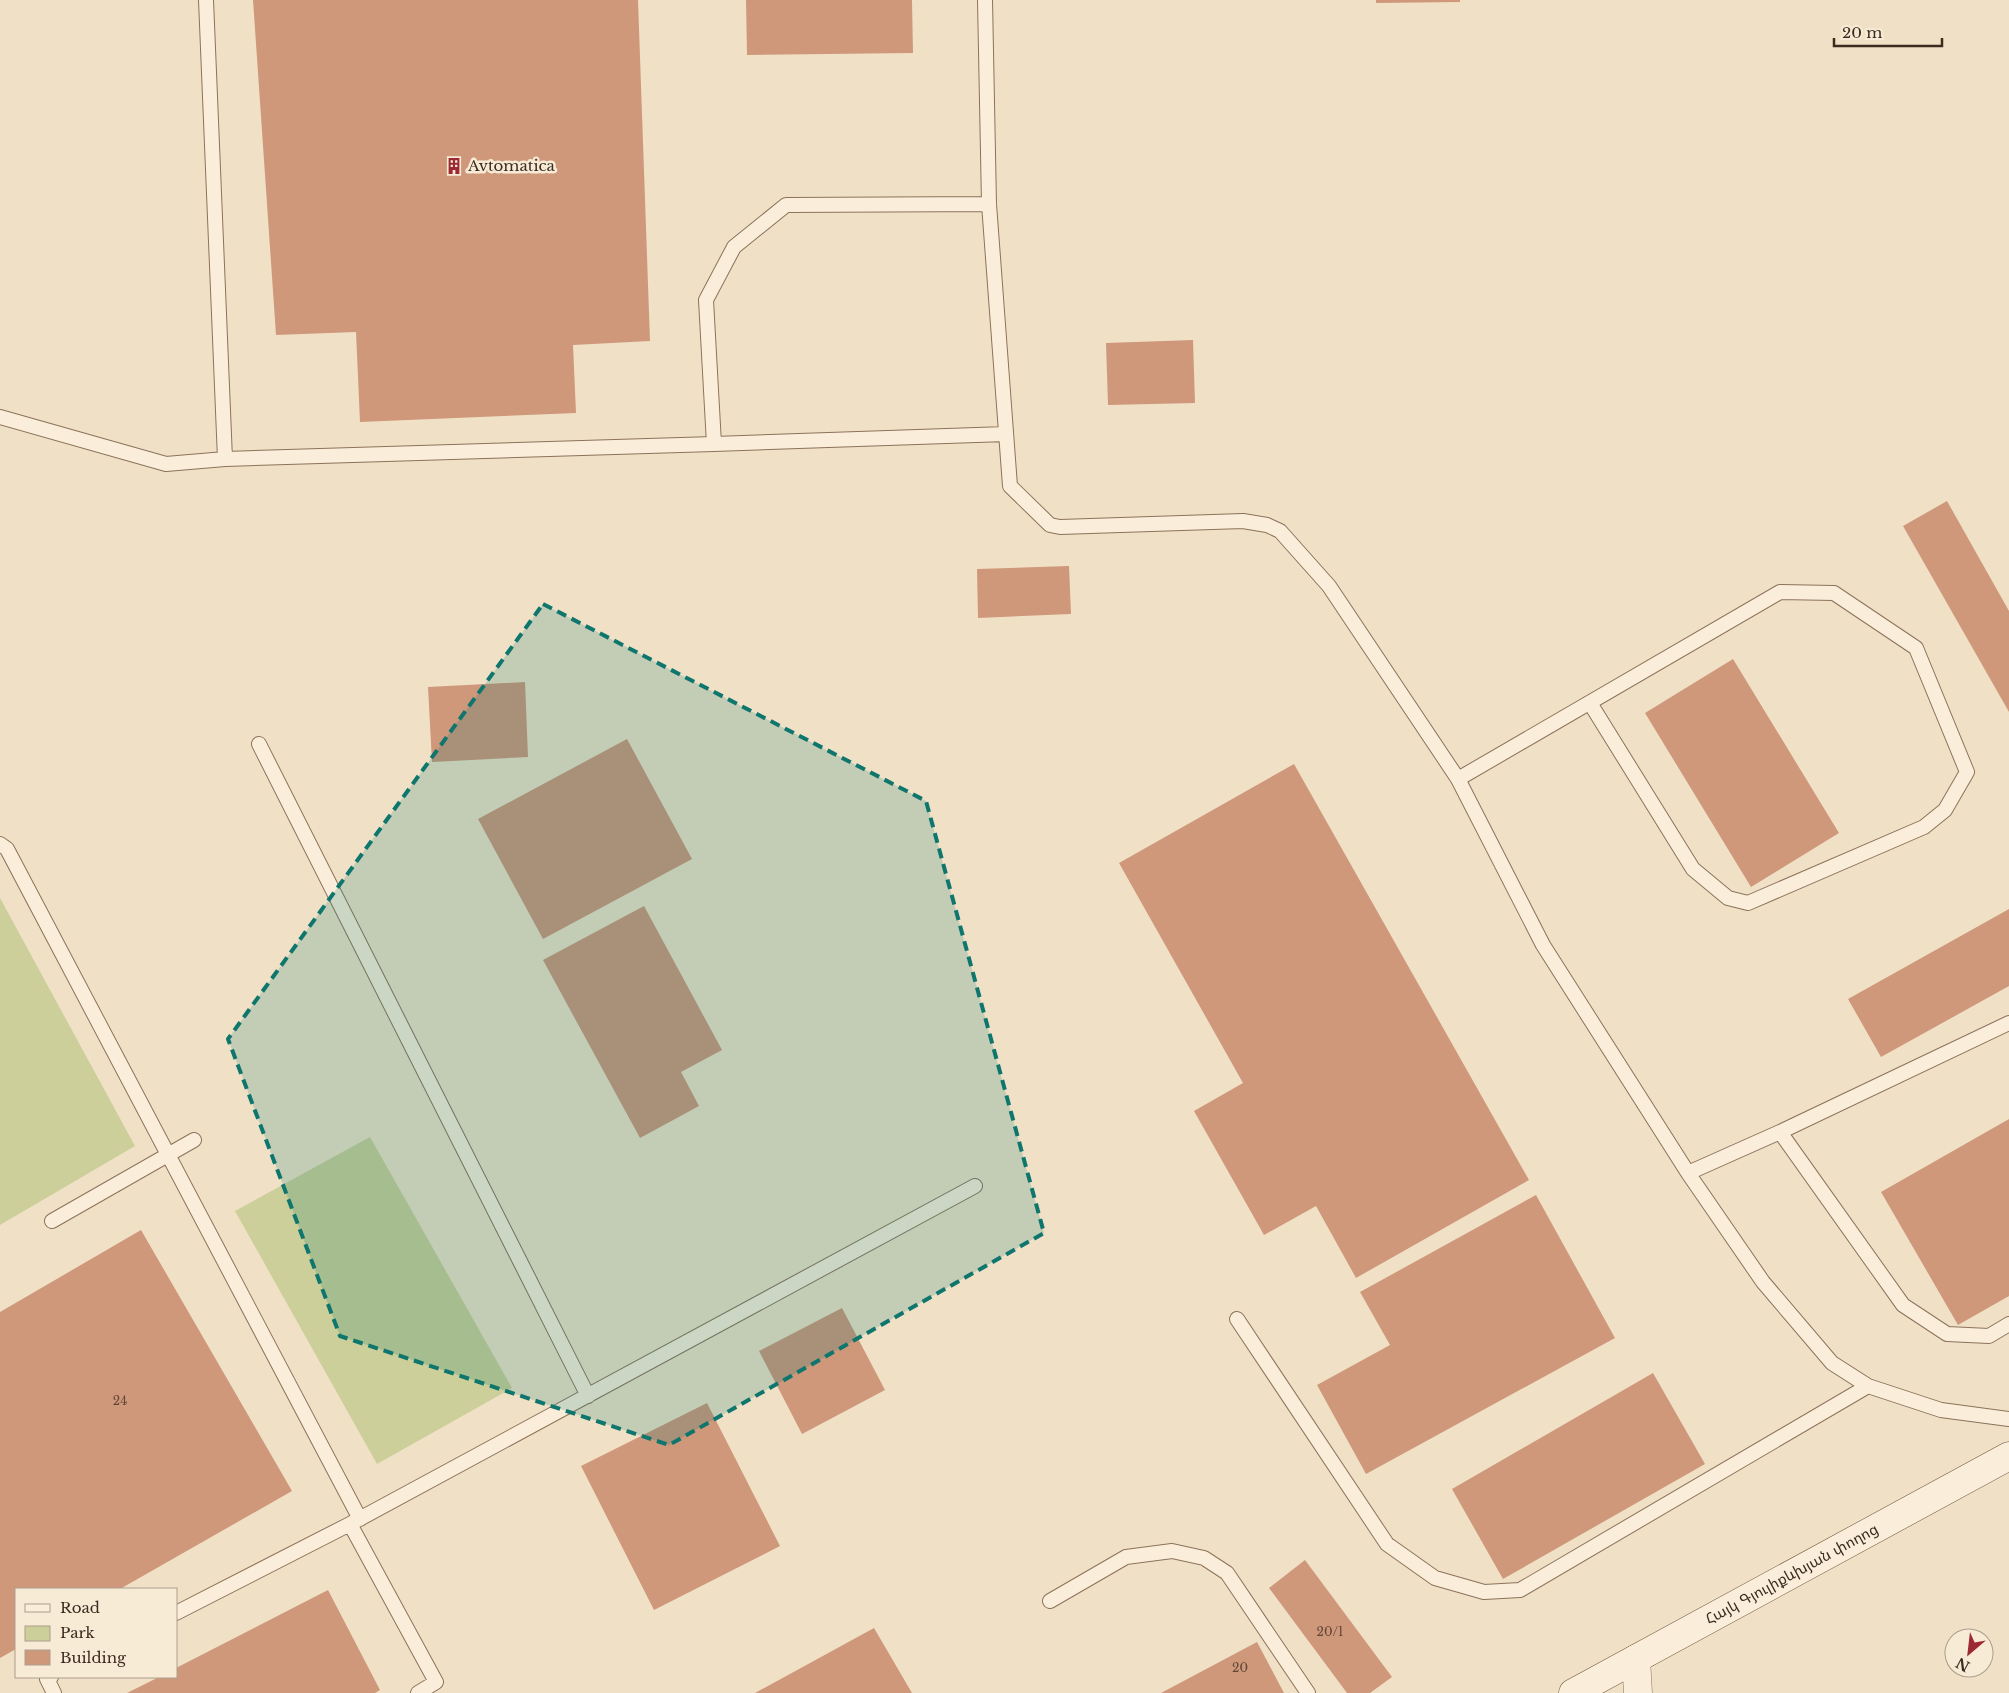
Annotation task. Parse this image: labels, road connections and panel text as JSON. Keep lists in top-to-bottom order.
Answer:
{
  "streets": {
    "street": ["Հայկ Գյուլիքևխյան փողոց"]
  },
  "places": {
    "building": ["Avtomatica"]
  },
  "house_numbers": ["24", "20/1", "20"],
  "legend": ["Road", "Park", "Building"],
  "scale_bar": "20 m",
  "north": "bottom left"
}
